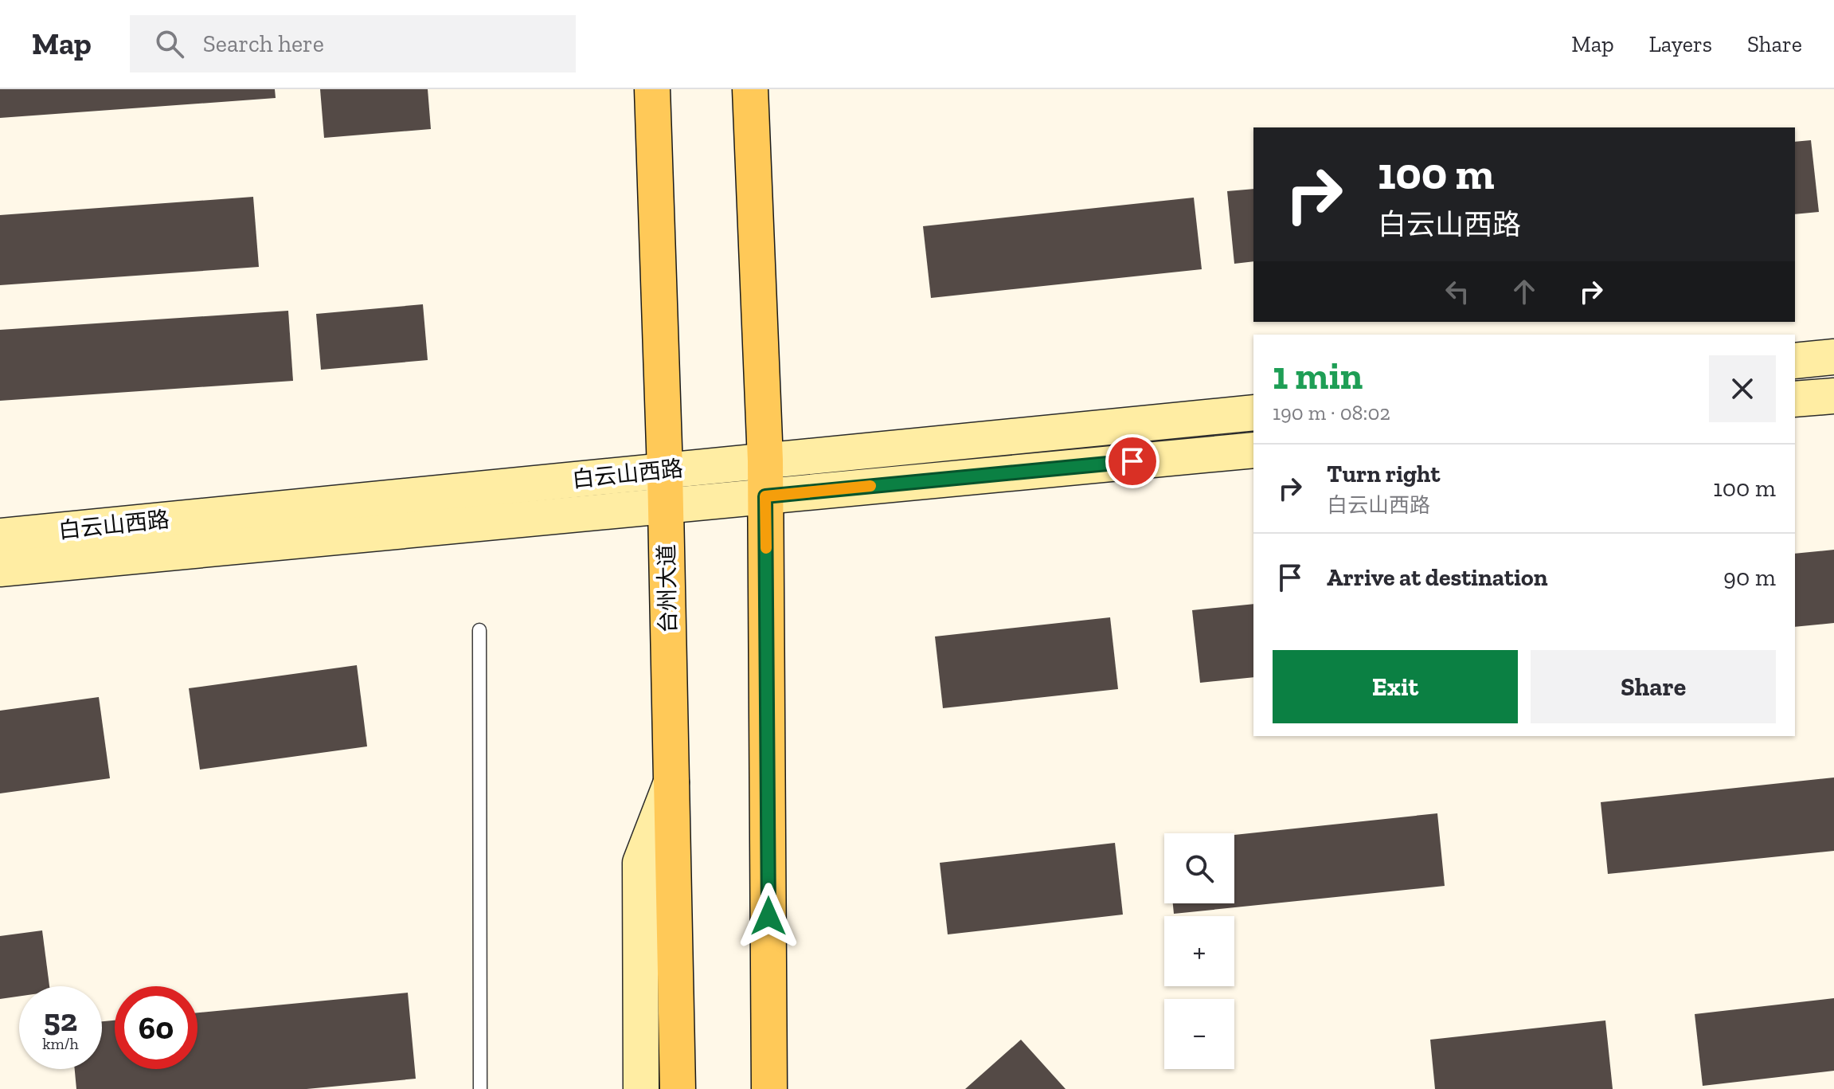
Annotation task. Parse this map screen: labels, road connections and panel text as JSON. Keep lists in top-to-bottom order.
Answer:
{
  "streets": {
    "main road": ["白云山西路", "台州大道"]
  },
  "crossings": [
    ["白云山西路", "台州大道"]
  ],
  "page": {
    "header": "Map",
    "search": "Search here",
    "nav": ["Map", "Layers", "Share"],
    "turn": ["100 m", "白云山西路"],
    "heading": ["1 min", "190 m · 08:02"],
    "list": [
      {
        "name": "Turn right",
        "note": "白云山西路",
        "value": "100 m"
      },
      {
        "name": "Arrive at destination",
        "value": "90 m"
      }
    ],
    "buttons": ["Exit", "Share"],
    "map_buttons": ["+", "−"],
    "speed": "52 km/h",
    "limit": "60"
  }
}
